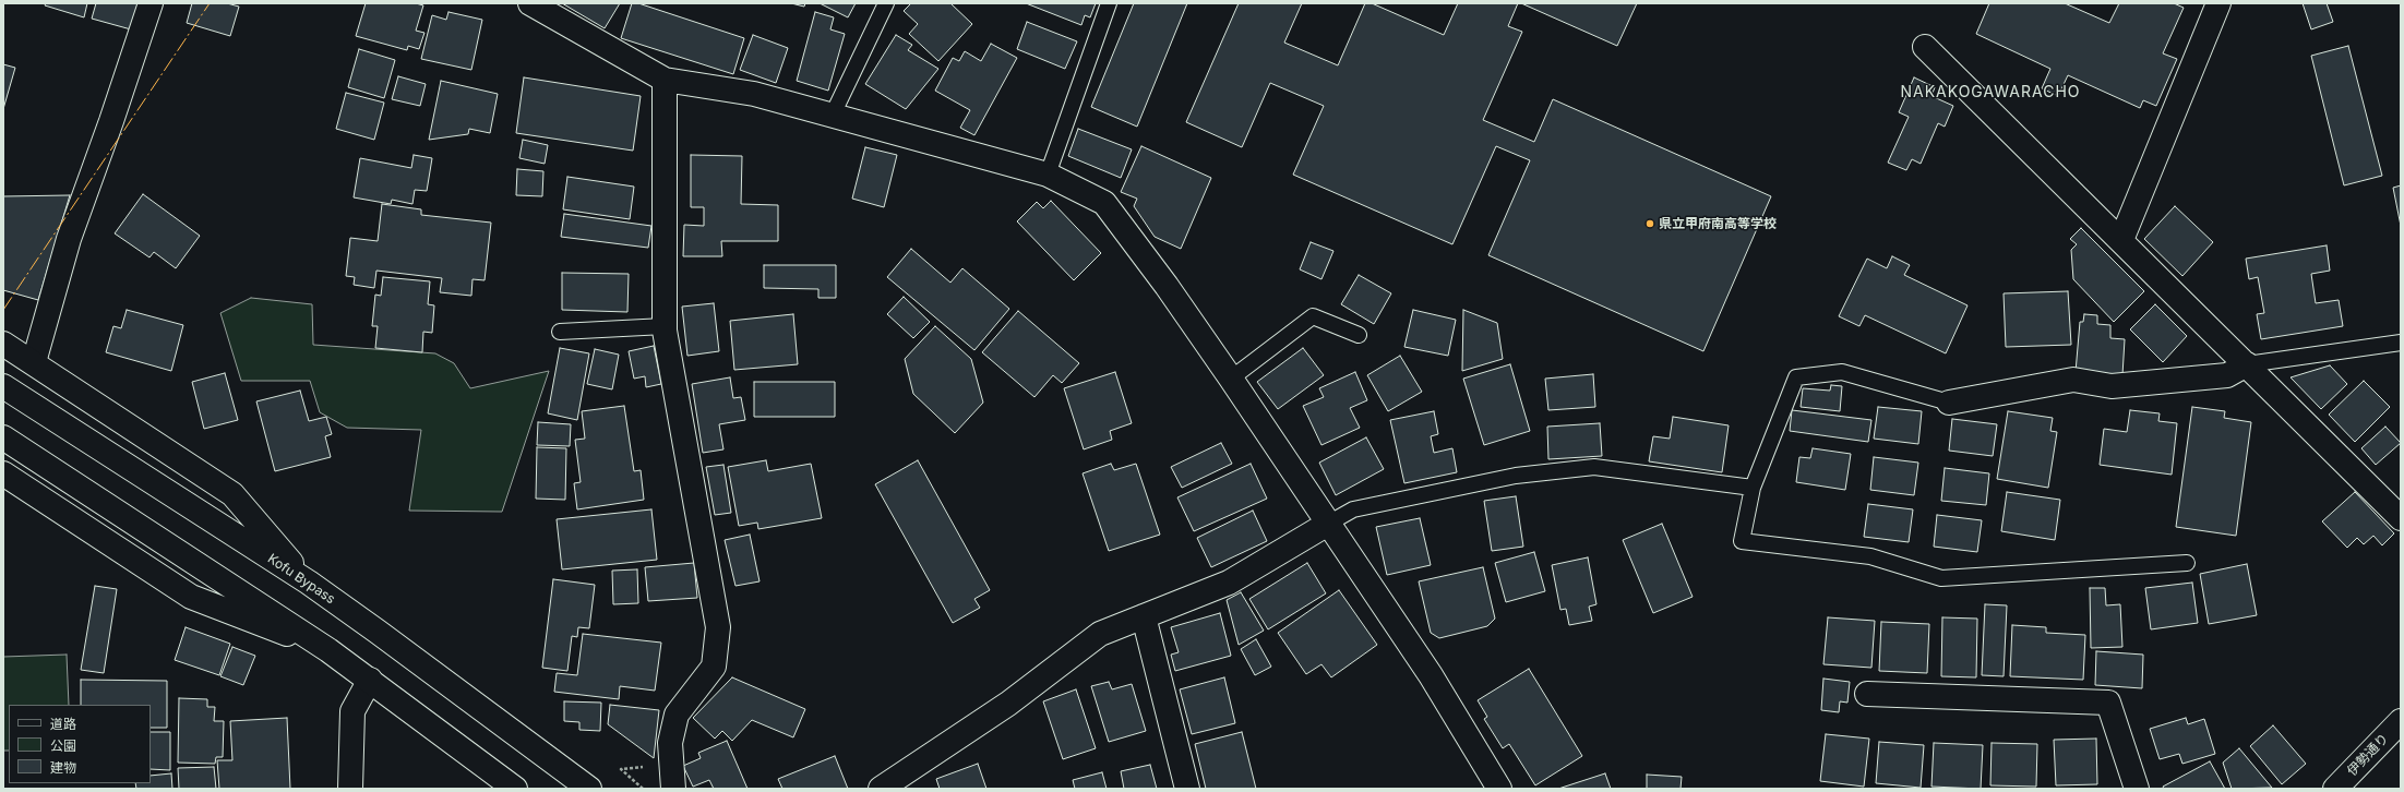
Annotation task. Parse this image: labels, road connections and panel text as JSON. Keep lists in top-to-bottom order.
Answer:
{
  "streets": {
    "main road": ["Kofu Bypass", "伊勢通り"]
  },
  "districts": ["NAKAKOGAWARACHO"],
  "places": ["県立甲府南高等学校"],
  "legend": ["道路", "公園", "建物"]
}
